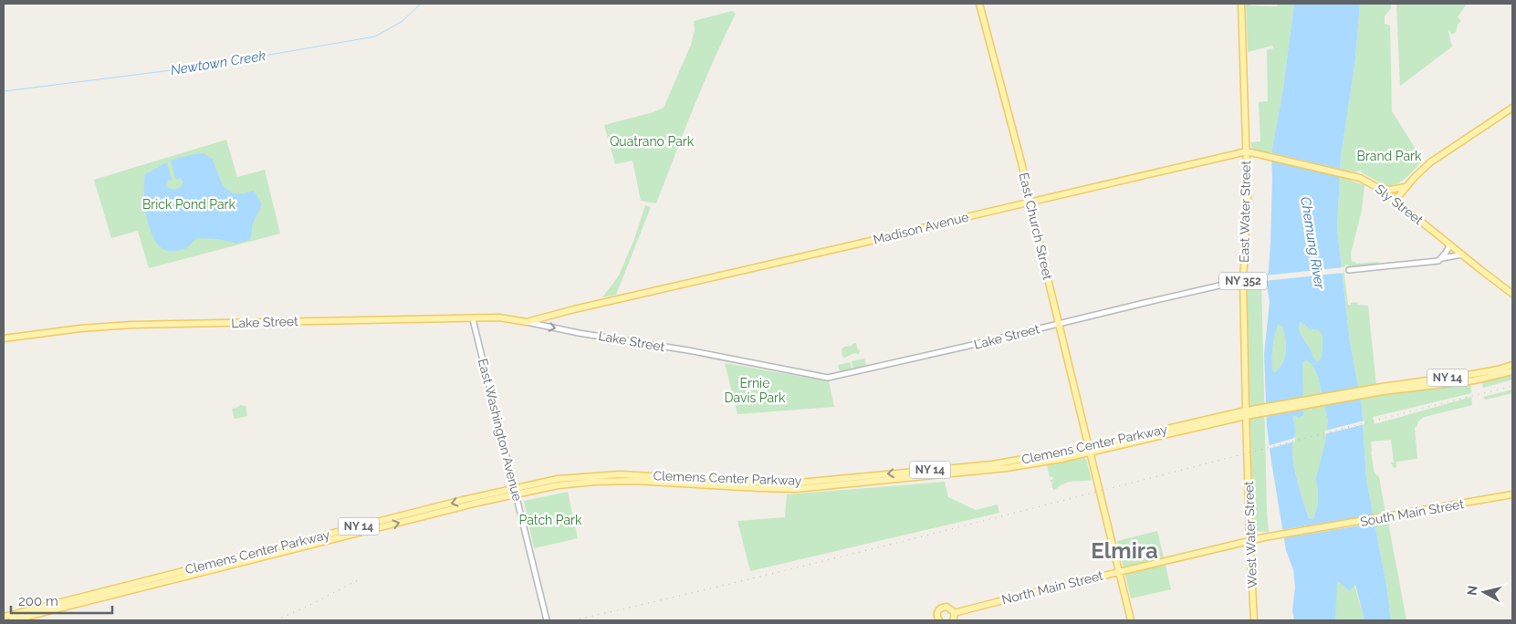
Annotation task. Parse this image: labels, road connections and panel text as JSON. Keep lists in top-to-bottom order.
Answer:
{
  "streets": {
    "main road": [
      "Sly Street",
      "East Water Street",
      "East Church Street",
      "Madison Avenue",
      "NY 352",
      "Lake Street",
      "NY 14",
      "Clemens Center Parkway",
      "South Main Street",
      "West Water Street",
      "North Main Street"
    ],
    "street": ["East Washington Avenue"]
  },
  "crossings": [
    ["Sly Street", "Madison Avenue"],
    ["East Water Street", "Madison Avenue"],
    ["East Water Street", "Lake Street"],
    ["East Water Street", "Clemens Center Parkway"],
    ["East Water Street", "West Water Street"],
    ["East Church Street", "Madison Avenue"],
    ["East Church Street", "Lake Street"],
    ["East Church Street", "Clemens Center Parkway"],
    ["East Church Street", "North Main Street"],
    ["Madison Avenue", "Lake Street"],
    ["Lake Street", "East Washington Avenue"],
    ["East Washington Avenue", "Clemens Center Parkway"],
    ["South Main Street", "North Main Street"],
    ["West Water Street", "North Main Street"]
  ],
  "one_way": ["Lake Street"],
  "districts": ["Elmira"],
  "water": ["Newtown Creek", "Chemung River"],
  "parks": [
    "Quatrano Park",
    "Brand Park",
    "Brick Pond Park",
    "Ernie Davis Park",
    "Patch Park"
  ],
  "scale_bar": "200 m",
  "north": "left"
}
